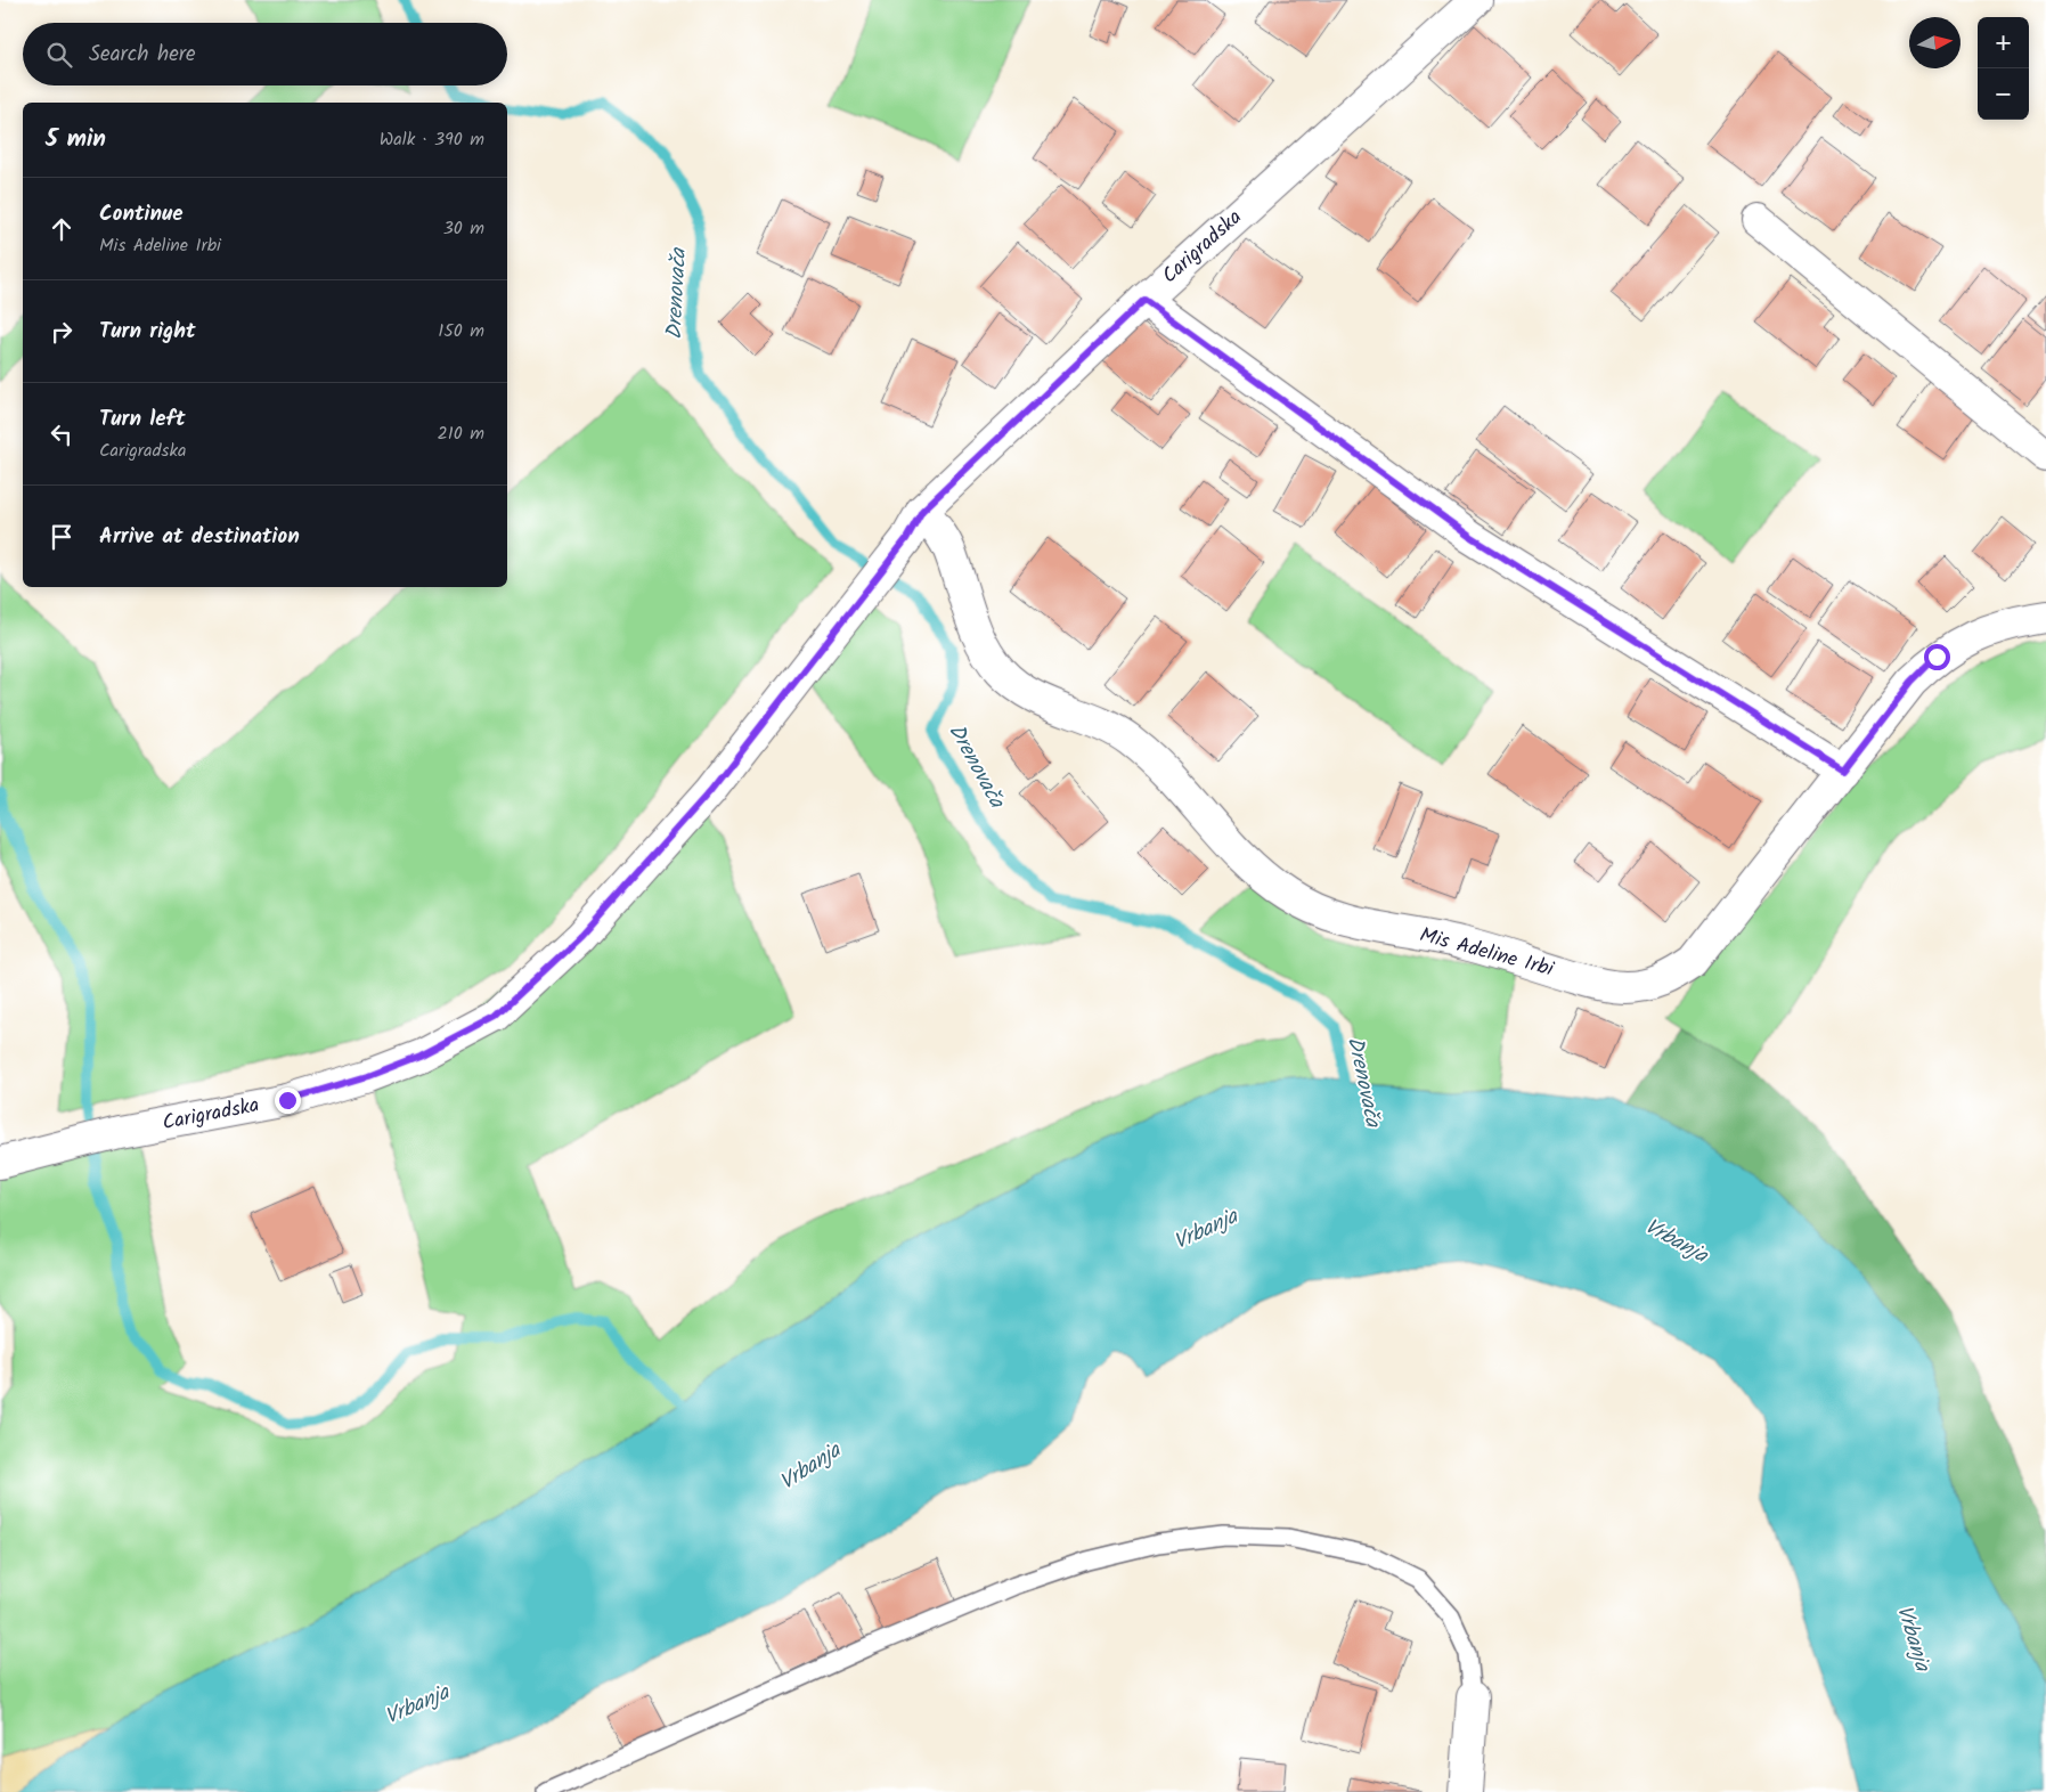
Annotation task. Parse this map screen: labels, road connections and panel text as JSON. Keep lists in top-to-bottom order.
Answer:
{
  "streets": {
    "street": ["Carigradska", "Mis Adeline Irbi"]
  },
  "crossings": [
    ["Carigradska", "Mis Adeline Irbi"]
  ],
  "water": ["Drenovača", "Vrbanja"],
  "north": "right",
  "page": {
    "map_buttons": ["+", "−"],
    "search": "Search here",
    "heading": ["5 min", "Walk · 390 m"],
    "list": [
      ["Continue", "Mis Adeline Irbi", "30 m"],
      ["Turn right", "150 m"],
      ["Turn left", "Carigradska", "210 m"],
      "Arrive at destination"
    ]
  }
}
